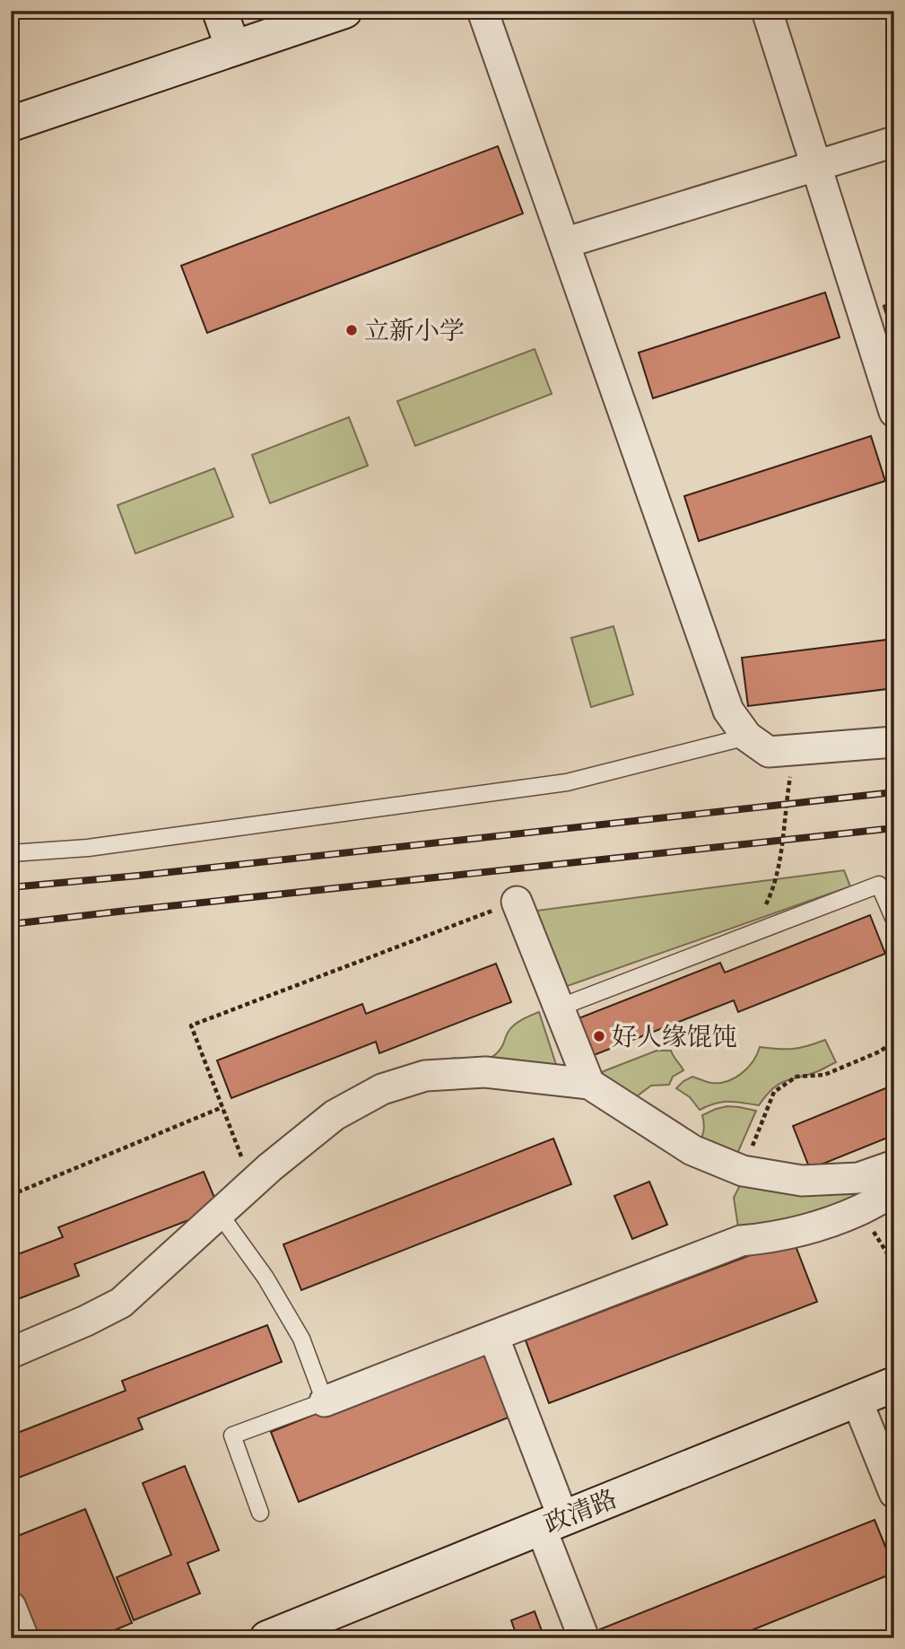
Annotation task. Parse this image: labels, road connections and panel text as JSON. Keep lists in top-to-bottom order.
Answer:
{
  "streets": {
    "street": ["政清路"]
  },
  "places": ["立新小学", "好人缘馄饨"]
}
